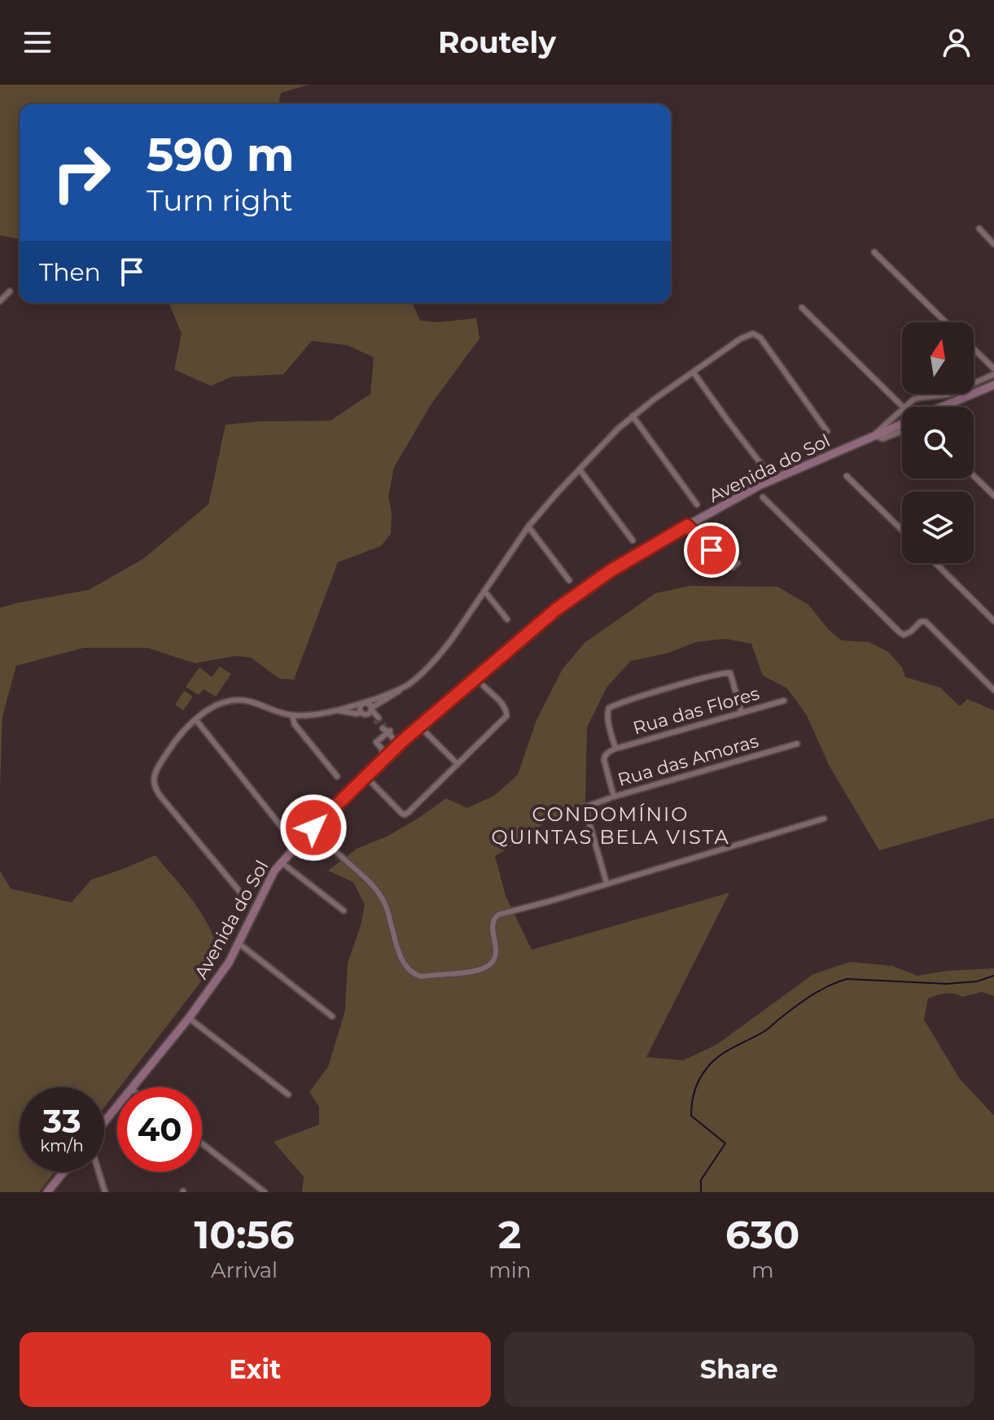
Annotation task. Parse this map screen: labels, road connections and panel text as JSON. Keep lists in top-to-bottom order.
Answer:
{
  "streets": {
    "street": ["Avenida do Sol", "Rua das Flores", "Rua das Amoras"]
  },
  "districts": ["CONDOMÍNIO QUINTAS BELA VISTA"],
  "north": "top",
  "page": {
    "header": "Routely",
    "turn": ["590 m", "Turn right"],
    "then": "Then",
    "speed": "33 km/h",
    "limit": "40",
    "eta": [
      "10:56",
      "Arrival",
      "2",
      "min",
      "630",
      "m"
    ],
    "buttons": ["Exit", "Share"]
  }
}
